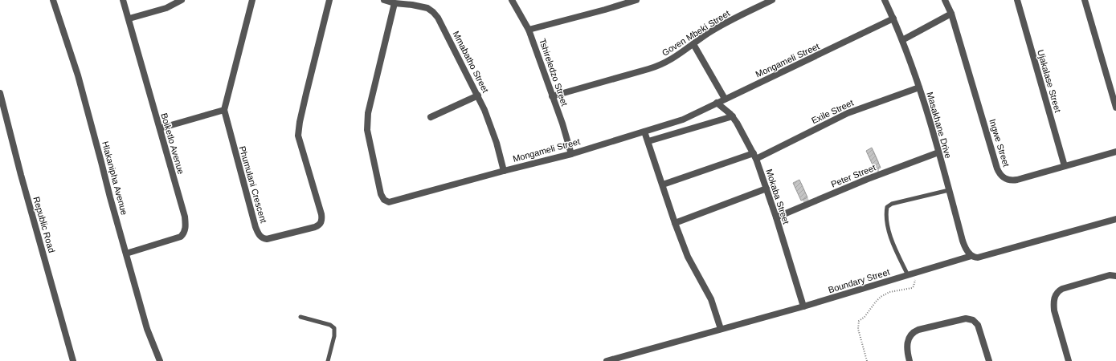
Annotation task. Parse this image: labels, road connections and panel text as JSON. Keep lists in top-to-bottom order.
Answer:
{
  "streets": {
    "street": [
      "Goven Mbeki Street",
      "Mongameli Street",
      "Mmabatho Street",
      "Tshireledzo Street",
      "Ujakalase Street",
      "Exile Street",
      "Masakhane Drive",
      "Ingwe Street",
      "Boiketlo Avenue",
      "Peter Street",
      "Hlakanipha Avenue",
      "Phumulani Crescent",
      "Mokaba Street",
      "Republic Road",
      "Boundary Street"
    ]
  },
  "crossings": [
    ["Goven Mbeki Street", "Tshireledzo Street"],
    ["Mongameli Street", "Mmabatho Street"],
    ["Mongameli Street", "Tshireledzo Street"],
    ["Mongameli Street", "Masakhane Drive"],
    ["Mongameli Street", "Mokaba Street"],
    ["Ujakalase Street", "Ingwe Street"],
    ["Exile Street", "Masakhane Drive"],
    ["Exile Street", "Mokaba Street"],
    ["Masakhane Drive", "Peter Street"],
    ["Masakhane Drive", "Boundary Street"],
    ["Boiketlo Avenue", "Hlakanipha Avenue"],
    ["Peter Street", "Mokaba Street"],
    ["Mokaba Street", "Boundary Street"]
  ]
}
